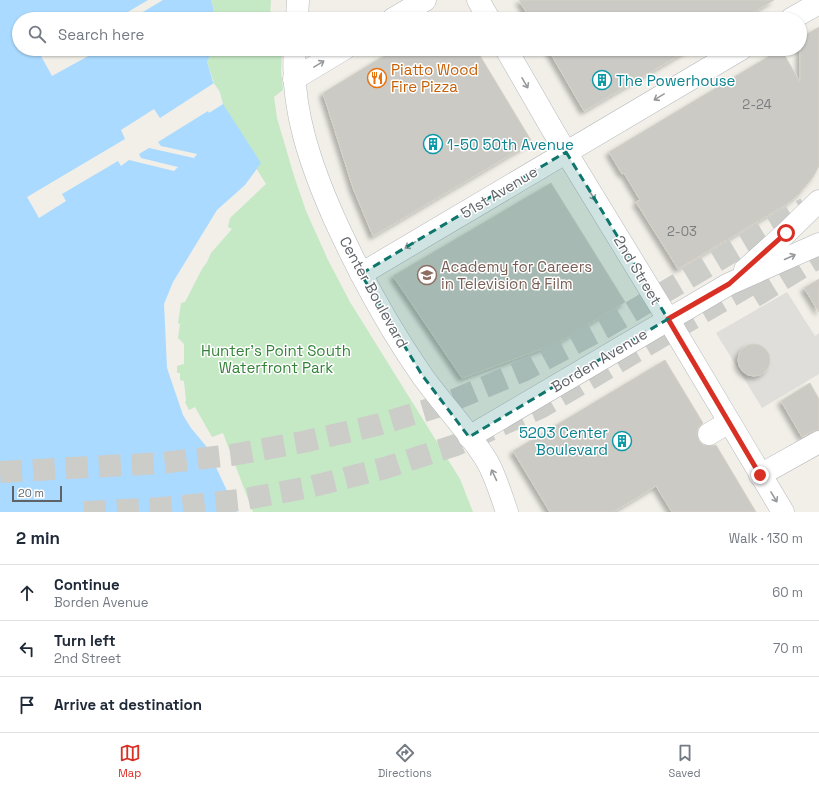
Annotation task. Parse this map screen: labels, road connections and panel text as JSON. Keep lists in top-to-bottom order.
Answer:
{
  "streets": {
    "street": [
      "51st Avenue",
      "2nd Street",
      "Center Boulevard",
      "Borden Avenue"
    ]
  },
  "crossings": [
    ["51st Avenue", "2nd Street"],
    ["51st Avenue", "Center Boulevard"],
    ["2nd Street", "Borden Avenue"],
    ["Center Boulevard", "Borden Avenue"]
  ],
  "one_way": ["51st Avenue", "2nd Street"],
  "parks": ["Hunter’s Point South Waterfront Park"],
  "places": {
    "restaurant": ["Piatto Wood Fire Pizza"],
    "building": ["The Powerhouse", "1-50 50th Avenue", "5203 Center Boulevard"],
    "school or university": ["Academy for Careers in Television & Film"]
  },
  "house_numbers": ["2-24", "2-03"],
  "scale_bar": "20 m",
  "page": {
    "search": "Search here",
    "scale": "20 m",
    "heading": ["2 min", "Walk · 130 m"],
    "list": [
      ["Continue", "Borden Avenue", "60 m"],
      ["Turn left", "2nd Street", "70 m"],
      "Arrive at destination"
    ],
    "nav": ["Map", "Directions", "Saved"]
  }
}
